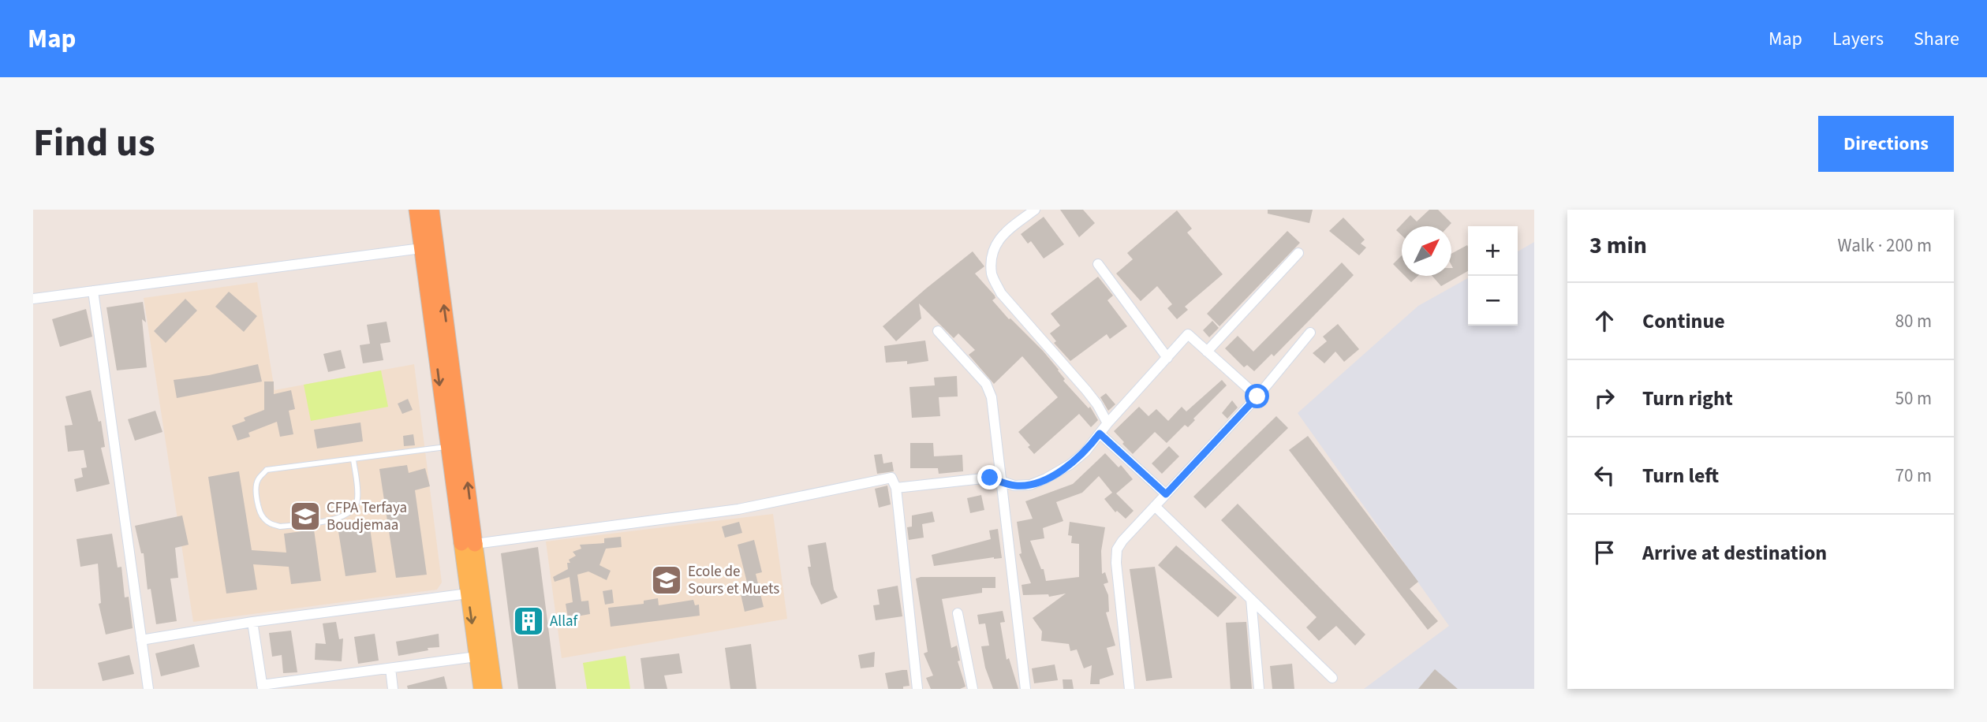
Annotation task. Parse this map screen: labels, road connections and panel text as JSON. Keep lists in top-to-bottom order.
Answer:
{
  "places": {
    "school or university": ["CFPA Terfaya Boudjemaa", "Ecole de Sours et Muets"],
    "building": ["Allaf"]
  },
  "north": "top right",
  "page": {
    "header": "Map",
    "nav": ["Map", "Layers", "Share"],
    "title": "Find us",
    "buttons": "Directions",
    "heading": ["3 min", "Walk · 200 m"],
    "map_buttons": ["+", "−"],
    "list": [
      ["Continue", "80 m"],
      ["Turn right", "50 m"],
      ["Turn left", "70 m"],
      "Arrive at destination"
    ]
  }
}
